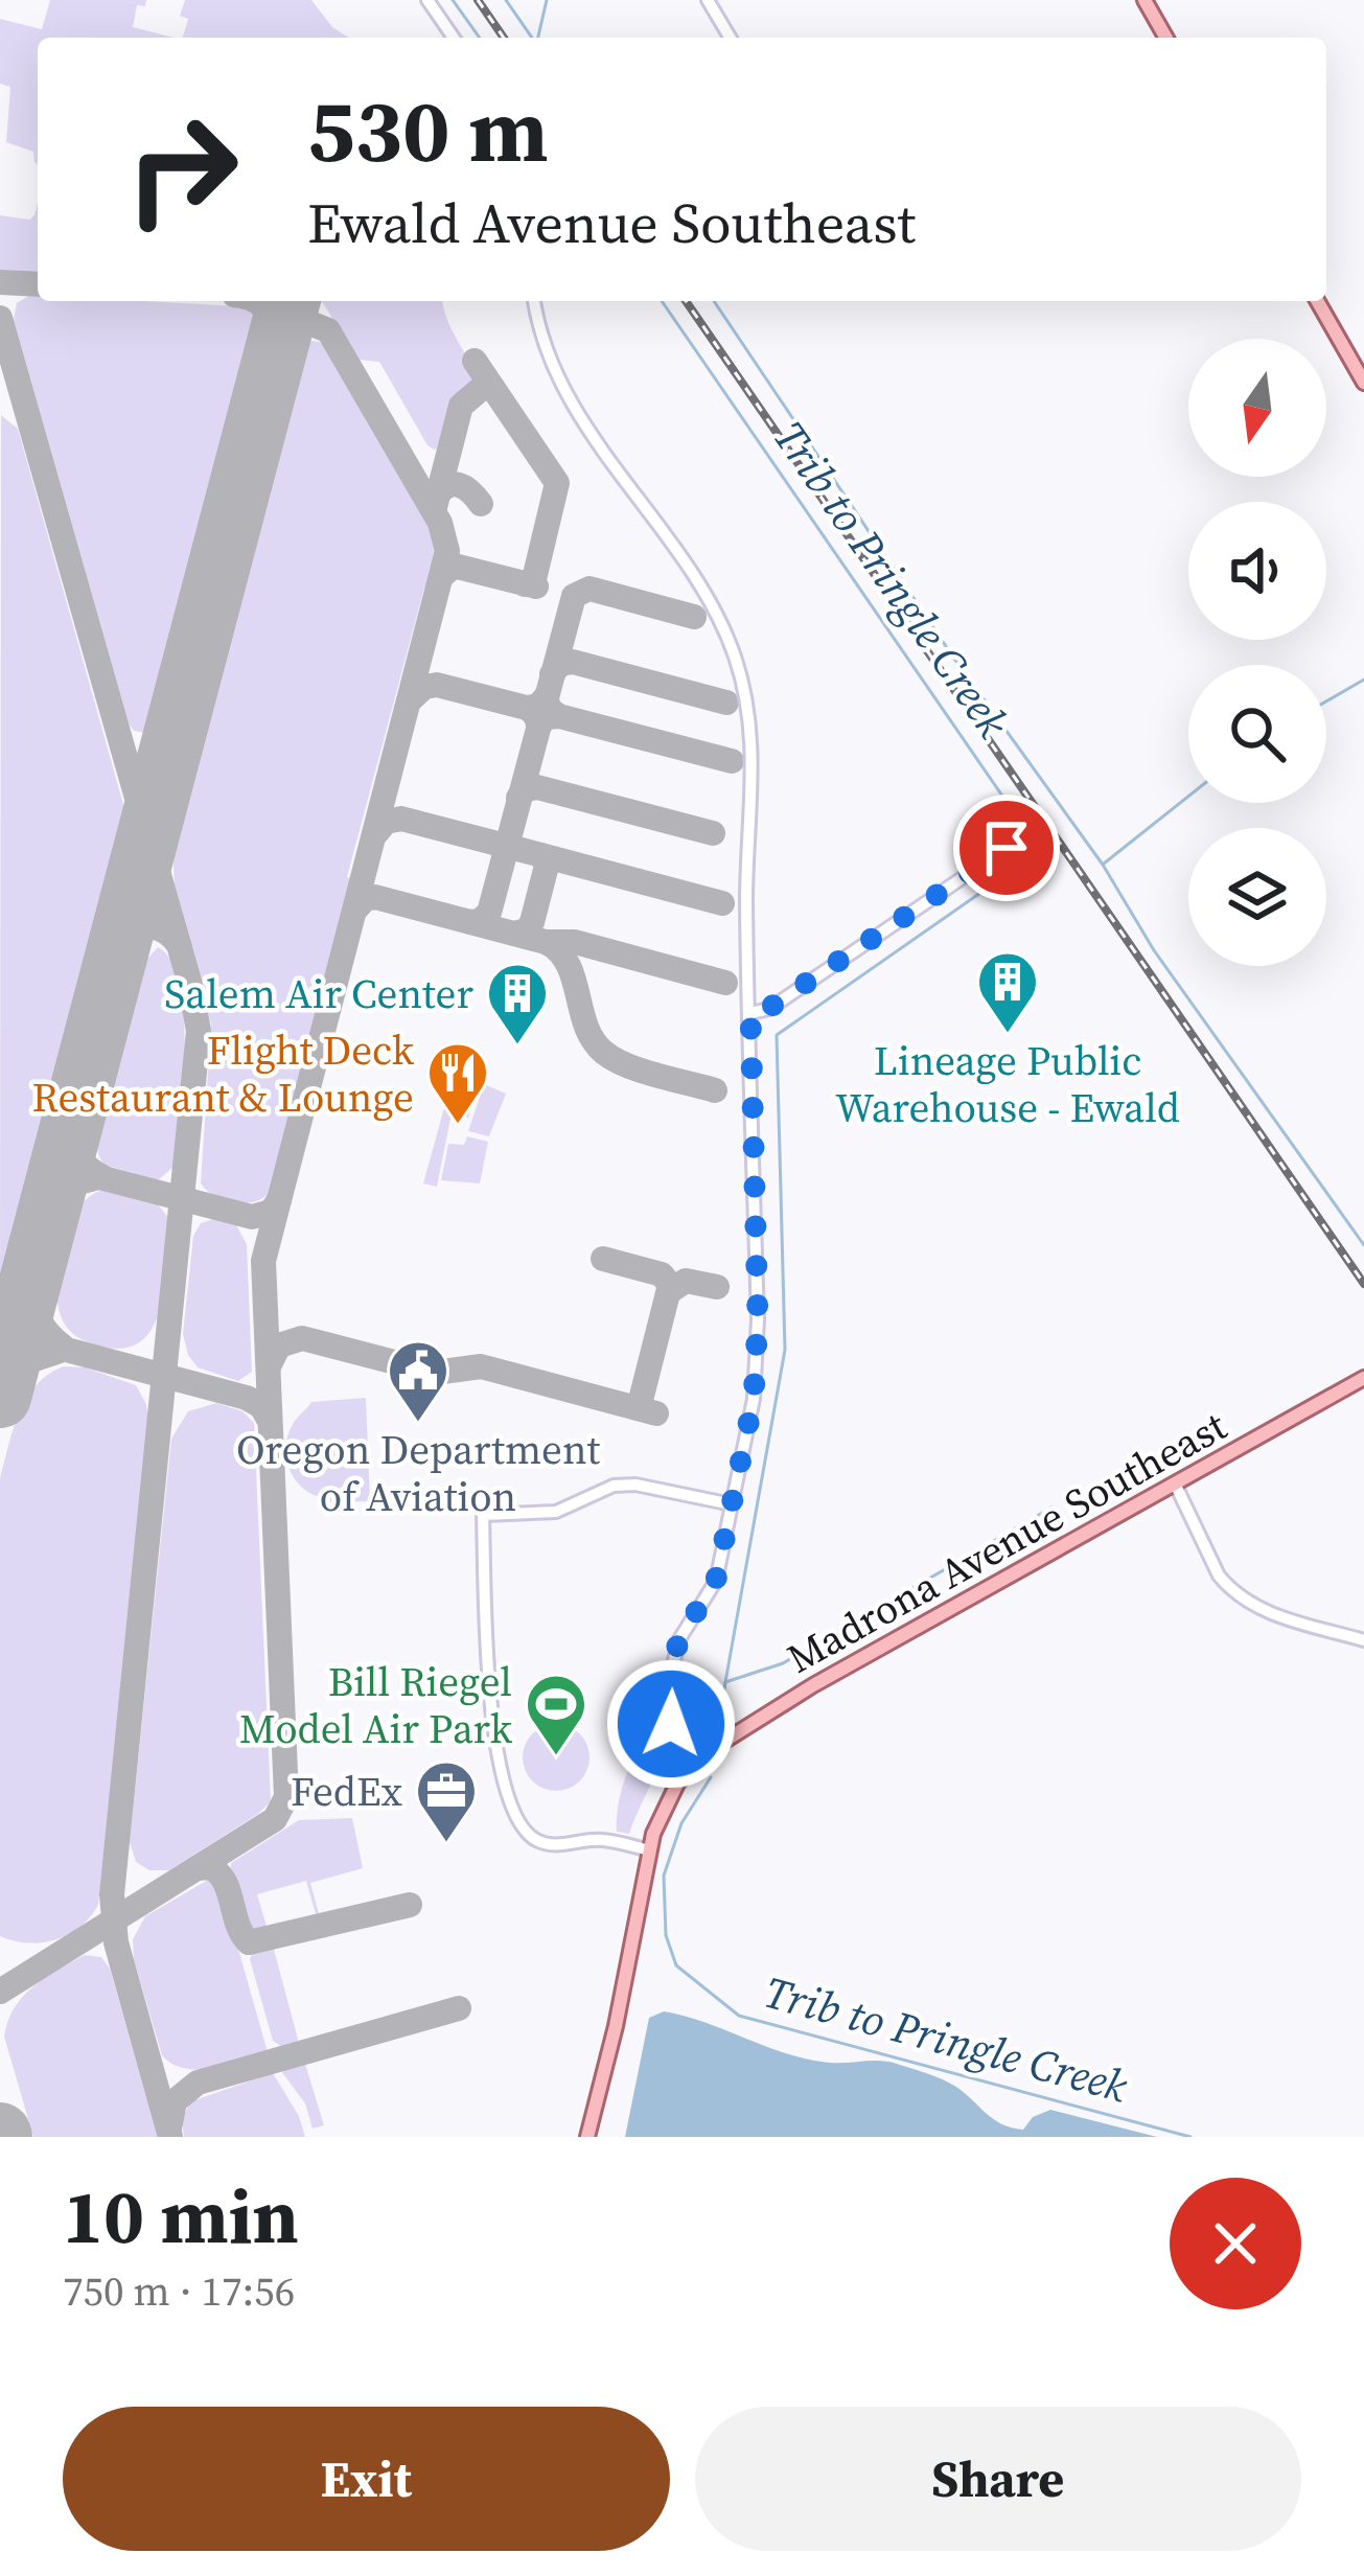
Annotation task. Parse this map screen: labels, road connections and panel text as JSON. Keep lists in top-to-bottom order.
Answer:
{
  "streets": {
    "main road": ["Madrona Avenue Southeast"]
  },
  "water": ["Trib to Pringle Creek"],
  "places": {
    "building": ["Lineage Public Warehouse - Ewald", "Salem Air Center"],
    "restaurant": ["Flight Deck Restaurant & Lounge"],
    "public building": ["Oregon Department of Aviation"],
    "sports": ["Bill Riegel Model Air Park"],
    "office": ["FedEx"]
  },
  "north": "bottom",
  "page": {
    "turn": ["530 m", "Ewald Avenue Southeast"],
    "heading": ["10 min", "750 m · 17:56"],
    "buttons": ["Exit", "Share"]
  }
}
